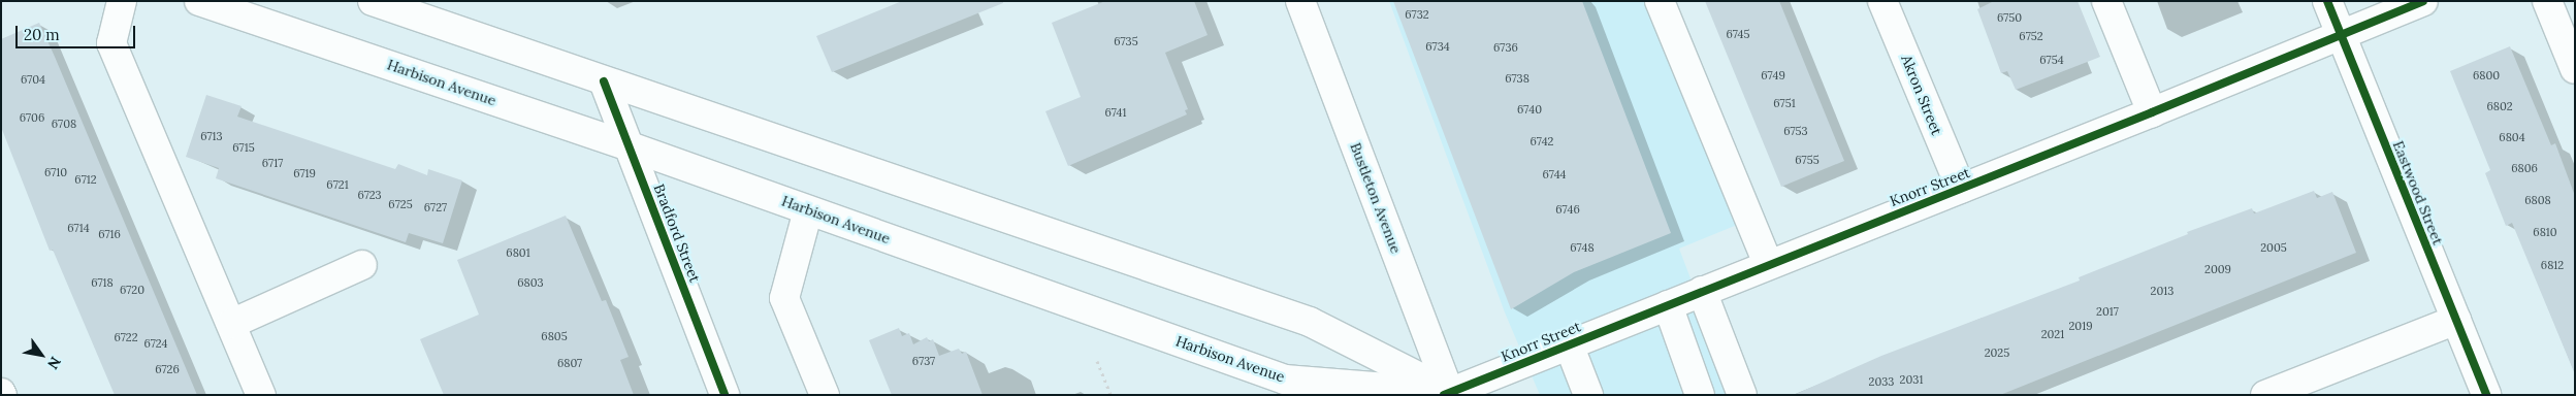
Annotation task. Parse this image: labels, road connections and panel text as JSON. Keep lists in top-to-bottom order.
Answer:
{
  "streets": {
    "main road": [
      "Harbison Avenue",
      "Akron Street",
      "Knorr Street",
      "Eastwood Street",
      "Bustleton Avenue",
      "Bradford Street"
    ]
  },
  "crossings": [
    ["Harbison Avenue", "Knorr Street"],
    ["Harbison Avenue", "Bustleton Avenue"],
    ["Harbison Avenue", "Bradford Street"],
    ["Akron Street", "Knorr Street"],
    ["Knorr Street", "Eastwood Street"],
    ["Knorr Street", "Bustleton Avenue"]
  ],
  "house_numbers": [
    "6732",
    "6750",
    "6745",
    "6752",
    "6735",
    "6734",
    "6736",
    "6754",
    "6749",
    "6800",
    "6738",
    "6704",
    "6751",
    "6802",
    "6740",
    "6741",
    "6706",
    "6708",
    "6753",
    "6713",
    "6804",
    "6742",
    "6715",
    "6755",
    "6717",
    "6806",
    "6710",
    "6719",
    "6744",
    "6712",
    "6721",
    "6723",
    "6808",
    "6725",
    "6727",
    "6746",
    "6714",
    "6810",
    "6716",
    "6748",
    "2005",
    "6801",
    "6812",
    "2009",
    "6718",
    "6803",
    "6720",
    "2013",
    "2017",
    "2019",
    "2021",
    "6805",
    "6722",
    "6724",
    "2025",
    "6737",
    "6807",
    "6726",
    "2031",
    "2033"
  ],
  "scale_bar": "20 m",
  "north": "bottom right"
}
